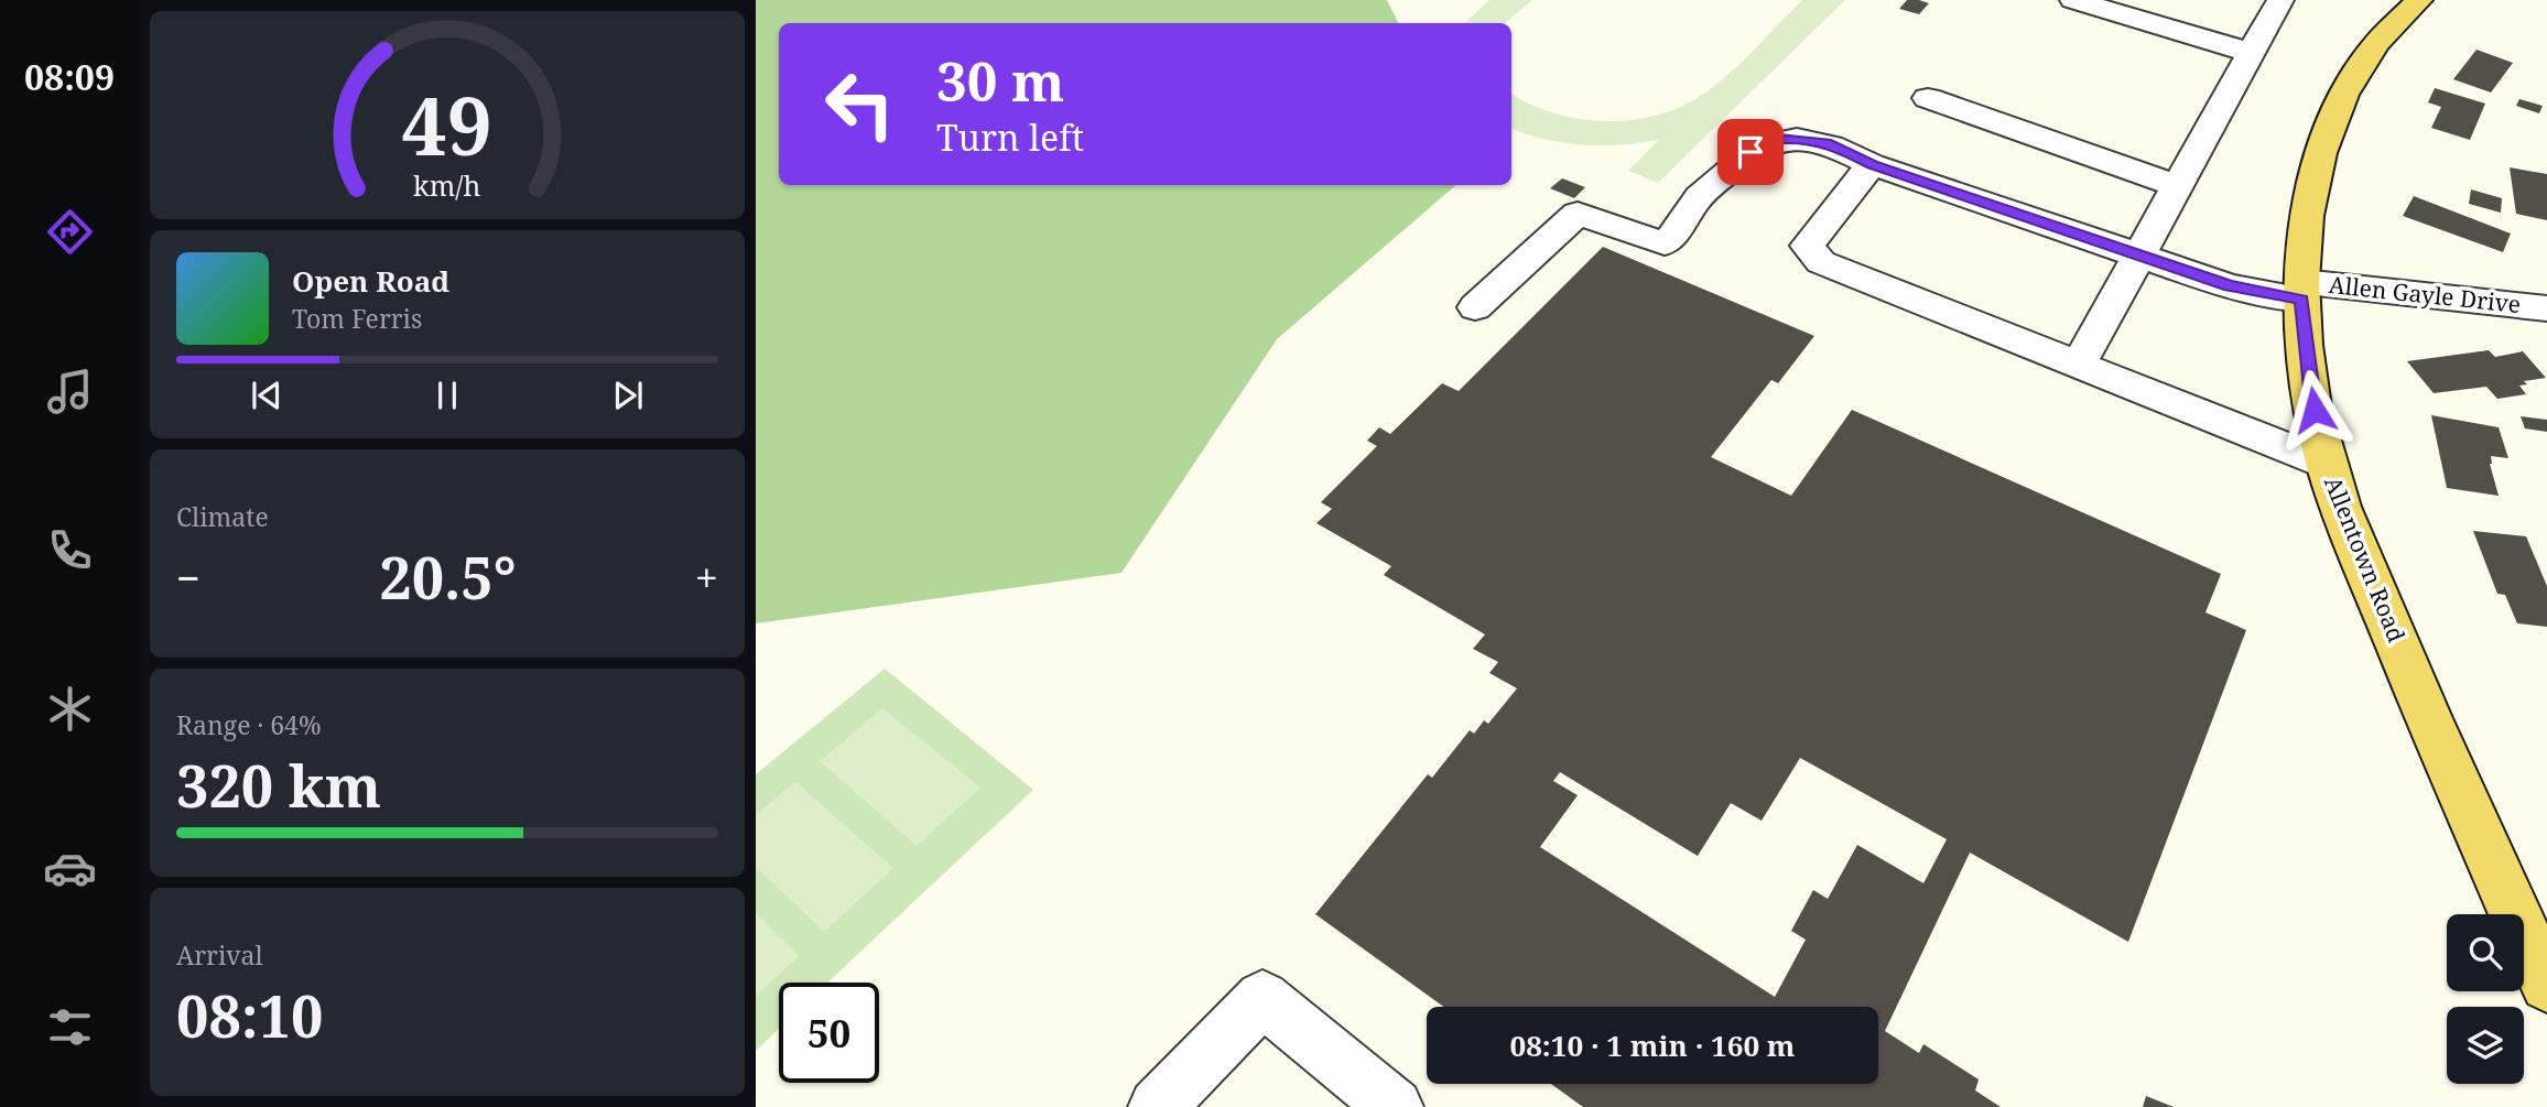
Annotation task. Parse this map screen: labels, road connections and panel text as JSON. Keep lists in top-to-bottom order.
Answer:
{
  "streets": {
    "main road": ["Allentown Road"],
    "street": ["Allen Gayle Drive"]
  },
  "crossings": [
    ["Allen Gayle Drive", "Allentown Road"]
  ],
  "page": {
    "tabs": "08:09",
    "turn": ["30 m", "Turn left"],
    "song": ["Open Road", "Tom Ferris"],
    "tile": [
      "Climate",
      ["Range · 64%", "320 km"],
      ["Arrival", "08:10"]
    ],
    "heat": ["−", "20.5°", "+"],
    "limit": "50",
    "trip": "08:10 · 1 min · 160 m",
    "gauge": ["49", "km/h"]
  }
}
